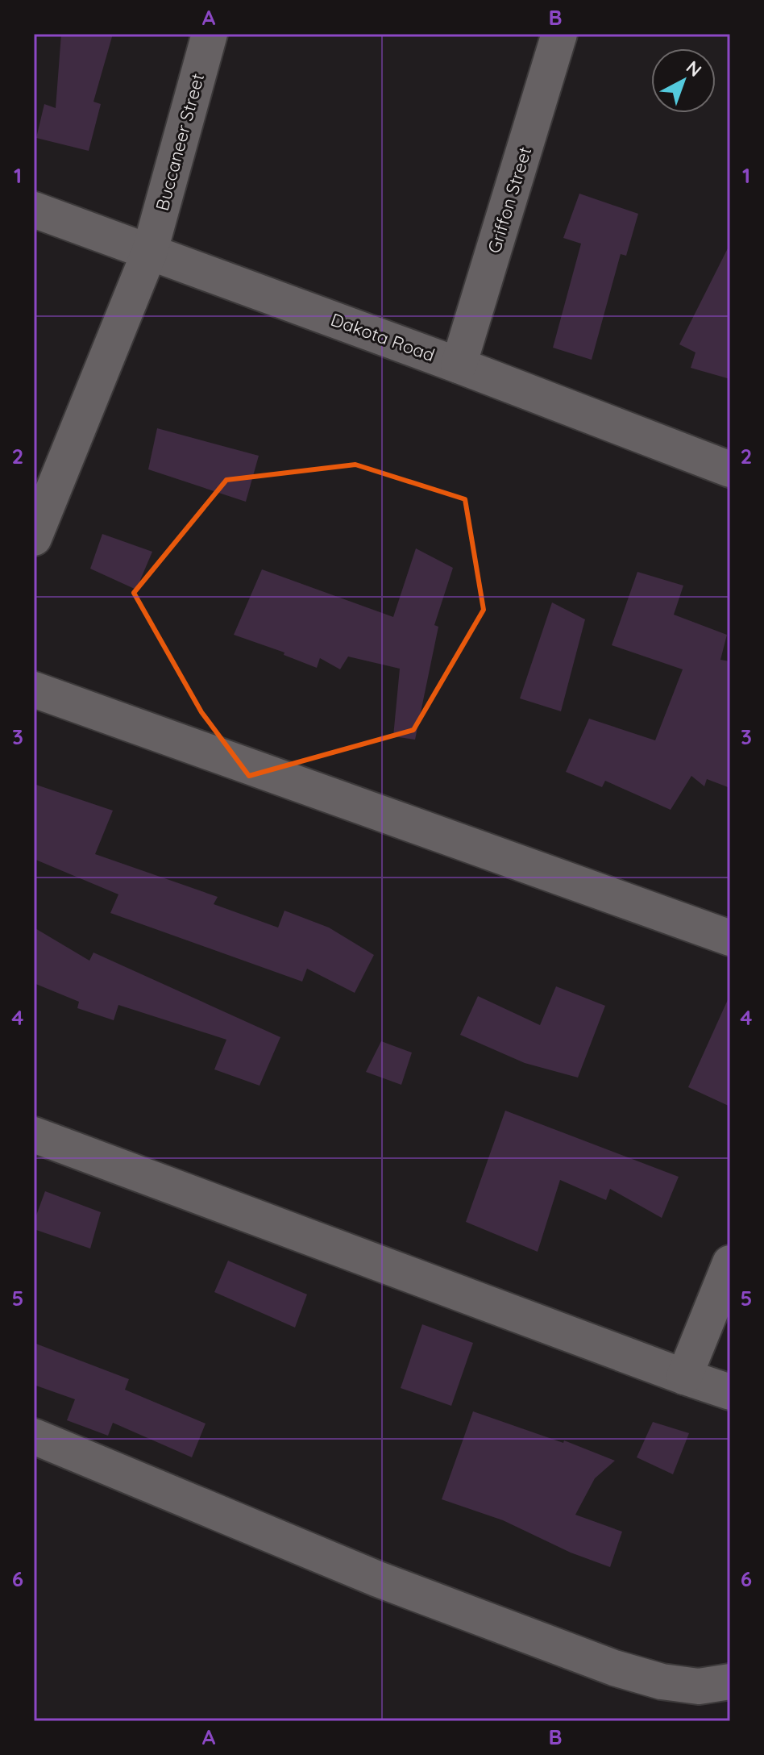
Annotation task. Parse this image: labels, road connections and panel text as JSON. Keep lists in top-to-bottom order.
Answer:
{
  "streets": {
    "street": ["Buccaneer Street", "Griffon Street", "Dakota Road"]
  },
  "crossings": [
    ["Buccaneer Street", "Dakota Road"],
    ["Griffon Street", "Dakota Road"]
  ],
  "north": "top right",
  "grid": {
    "columns": ["A", "B"],
    "rows": [
      "1",
      "2",
      "3",
      "4",
      "5",
      "6"
    ]
  }
}
